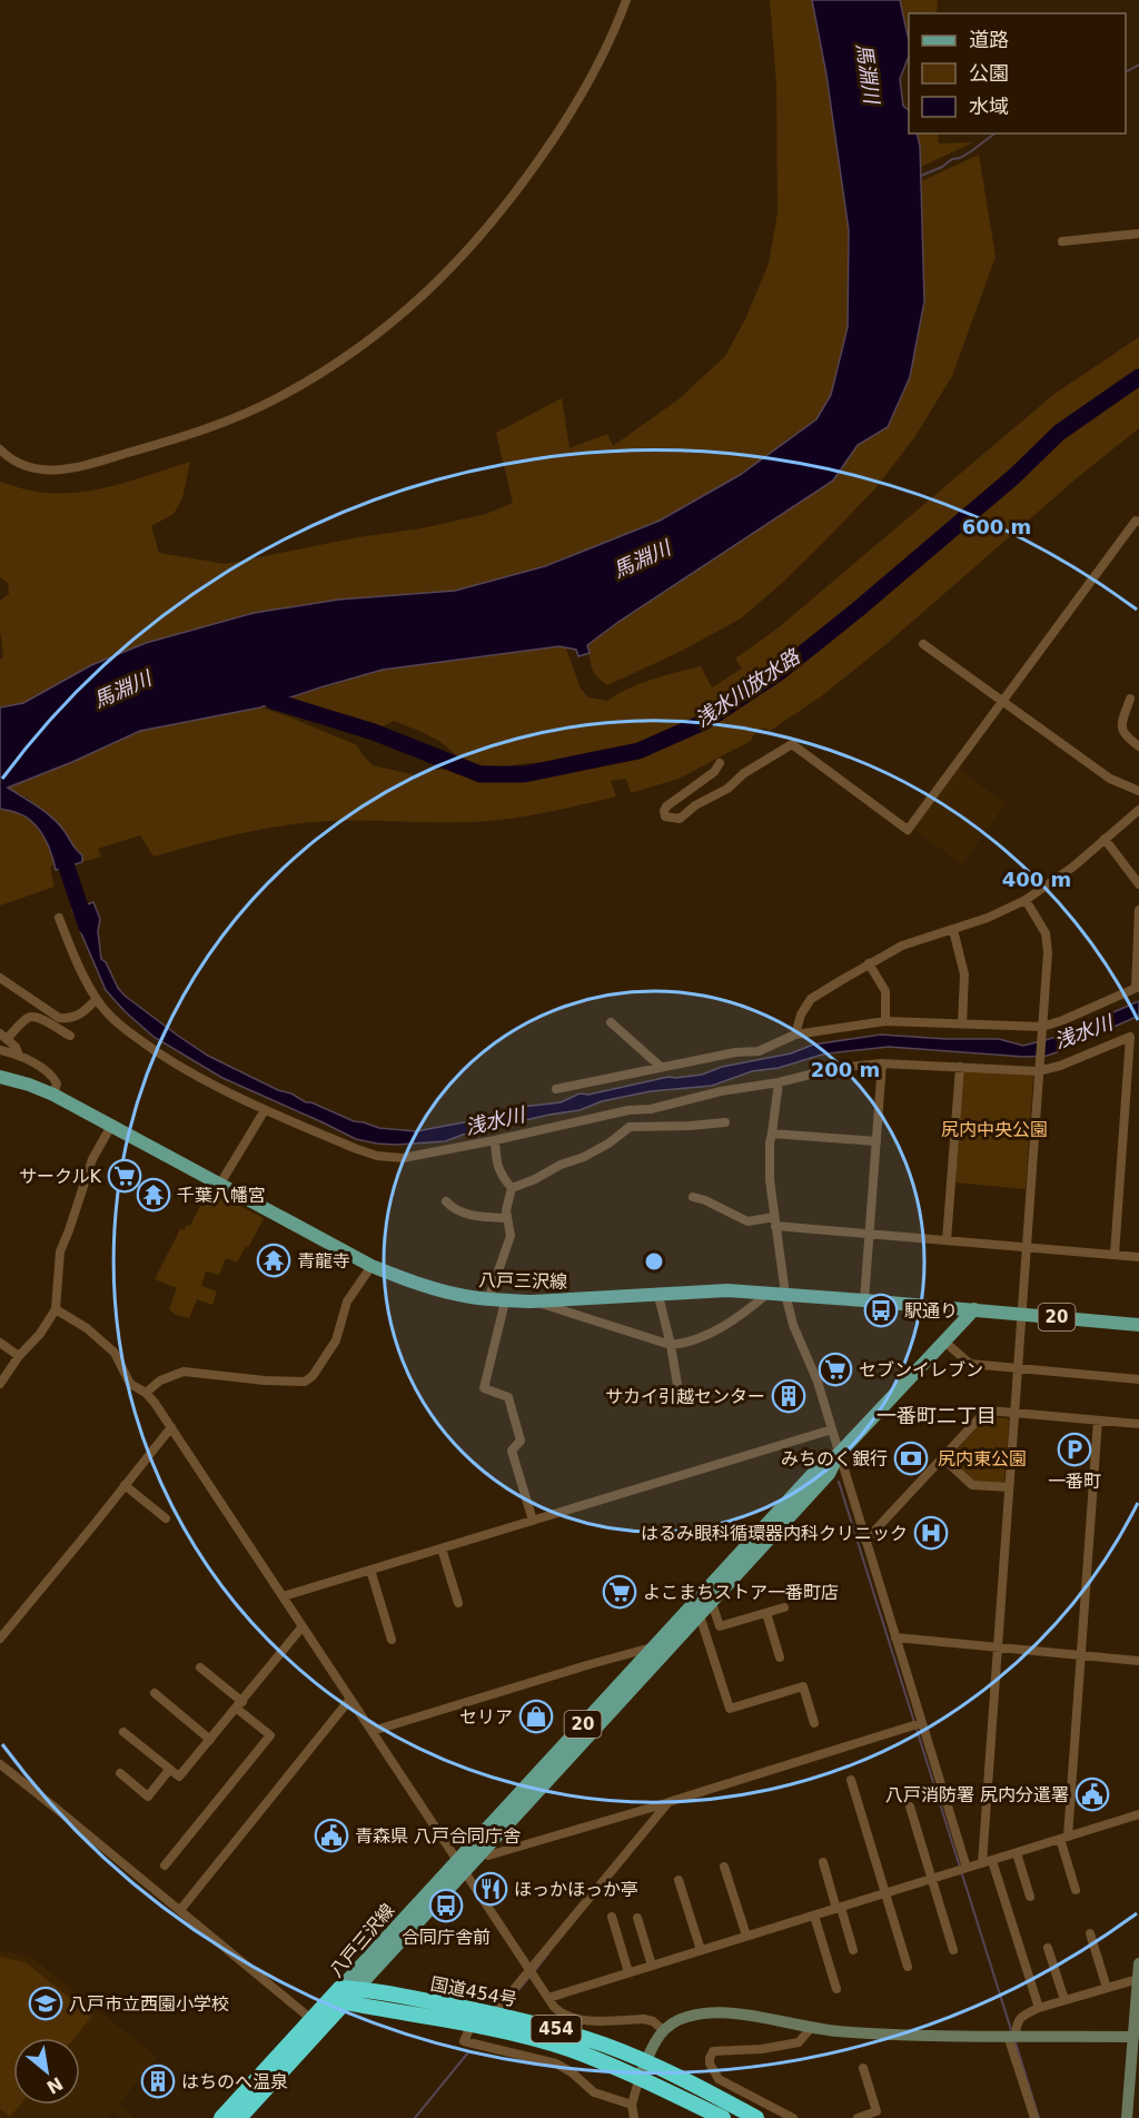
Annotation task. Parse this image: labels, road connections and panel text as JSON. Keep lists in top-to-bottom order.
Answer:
{
  "streets": {
    "highway": ["国道454号", "454"],
    "main road": ["八戸三沢線", "20"]
  },
  "crossings": [
    ["八戸三沢線", "国道454号"]
  ],
  "districts": ["一番町二丁目"],
  "water": ["馬淵川", "浅水川放水路", "浅水川"],
  "parks": ["尻内中央公園", "尻内東公園"],
  "places": {
    "supermarket": ["サークルK", "セブンイレブン", "よこまちストア一番町店"],
    "temple": ["千葉八幡宮", "青龍寺"],
    "bus stop": ["駅通り", "合同庁舎前"],
    "building": ["サカイ引越センター", "はちのへ温泉"],
    "parking": ["一番町"],
    "bank": ["みちのく銀行"],
    "hospital": ["はるみ眼科循環器内科クリニック"],
    "shop": ["セリア"],
    "public building": ["八戸消防署 尻内分遣署", "青森県 八戸合同庁舎"],
    "restaurant": ["ほっかほっか亭"],
    "school or university": ["八戸市立西園小学校"]
  },
  "legend": ["道路", "公園", "水域"],
  "north": "bottom right",
  "rings": ["600 m", "400 m", "200 m"]
}
